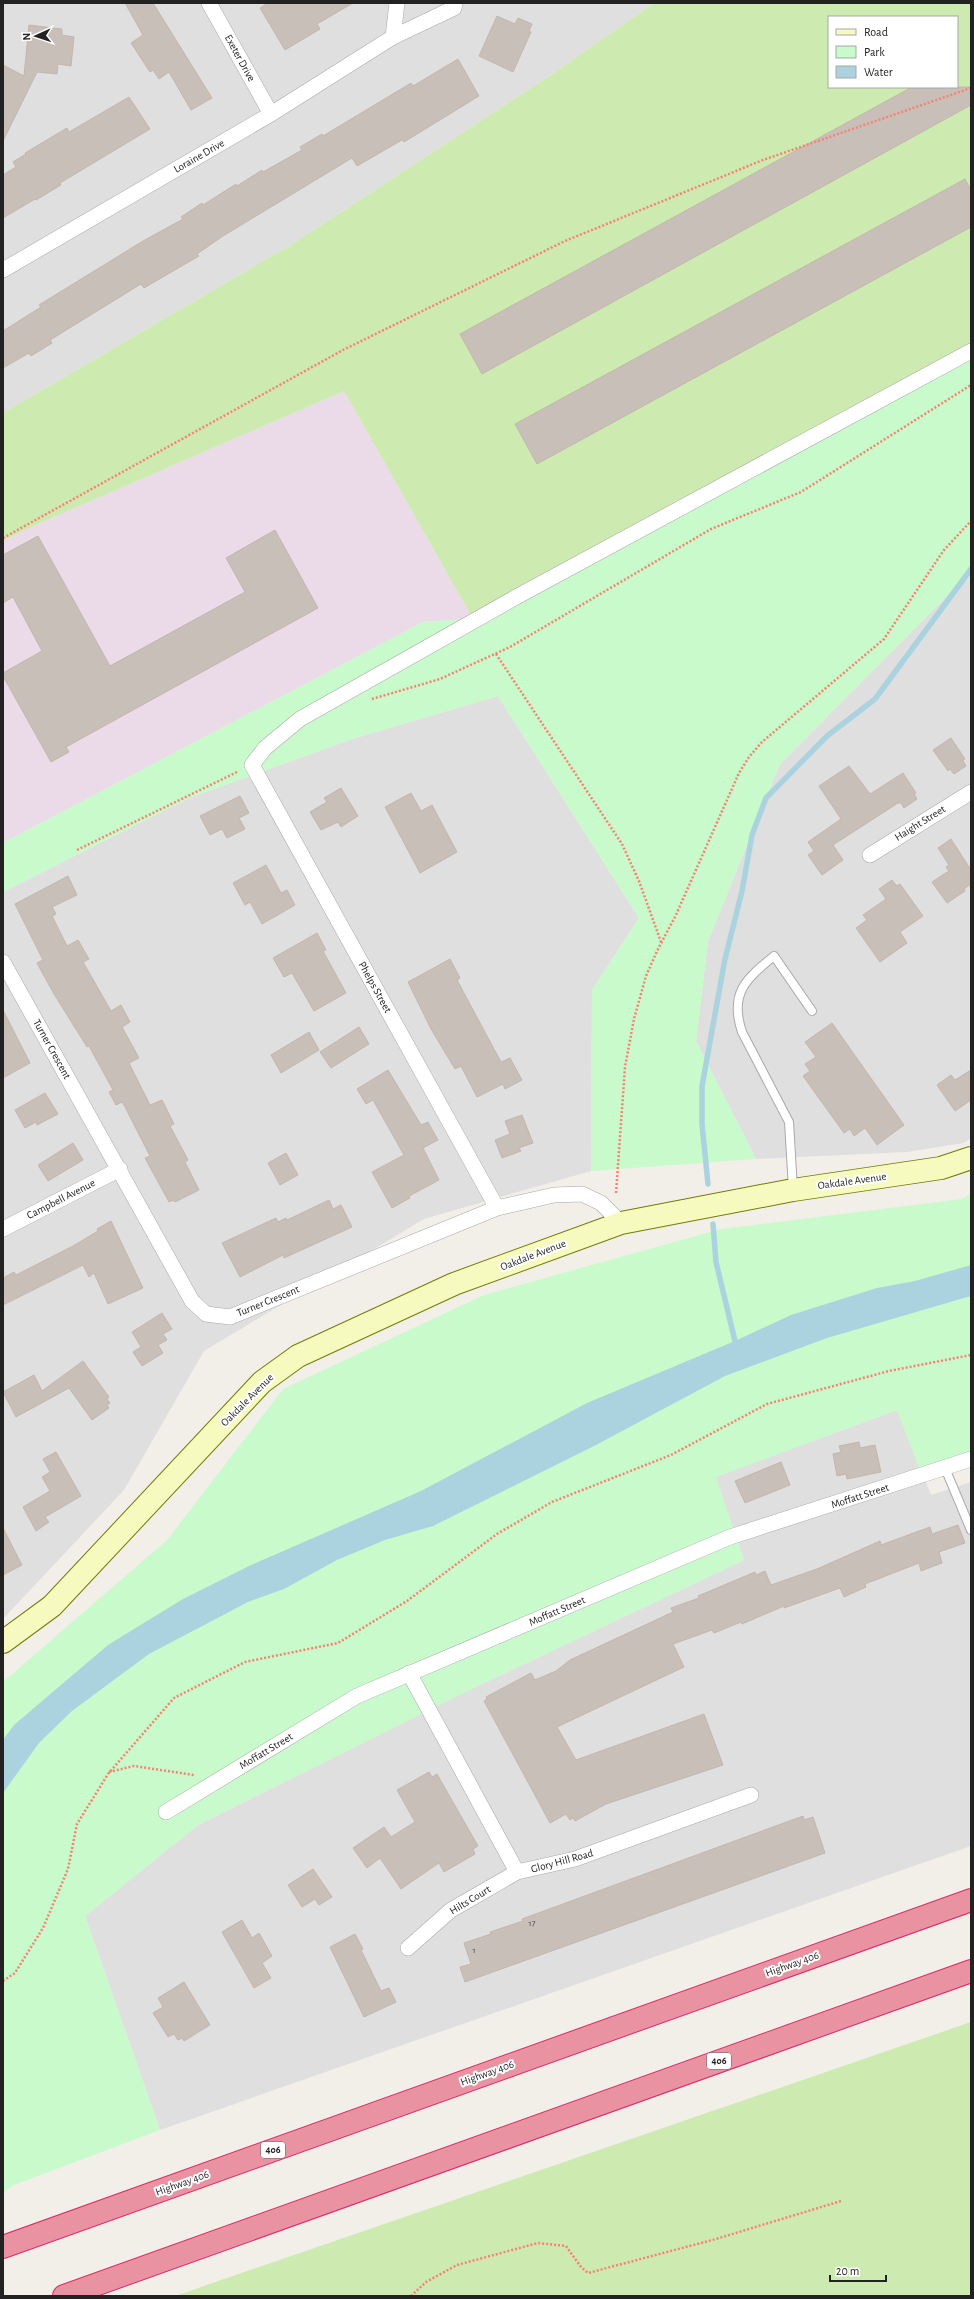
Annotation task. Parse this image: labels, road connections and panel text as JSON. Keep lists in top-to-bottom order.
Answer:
{
  "streets": {
    "highway": ["Highway 406", "406"],
    "street": [
      "Exeter Drive",
      "Loraine Drive",
      "Haight Street",
      "Phelps Street",
      "Turner Crescent",
      "Oakdale Avenue",
      "Campbell Avenue",
      "Moffatt Street",
      "Glory Hill Road",
      "Hilts Court"
    ]
  },
  "crossings": [
    ["Exeter Drive", "Loraine Drive"],
    ["Phelps Street", "Turner Crescent"],
    ["Turner Crescent", "Oakdale Avenue"],
    ["Turner Crescent", "Campbell Avenue"],
    ["Moffatt Street", "Glory Hill Road"],
    ["Glory Hill Road", "Hilts Court"]
  ],
  "house_numbers": ["17", "1"],
  "legend": ["Road", "Park", "Water"],
  "scale_bar": "20 m",
  "north": "left"
}
